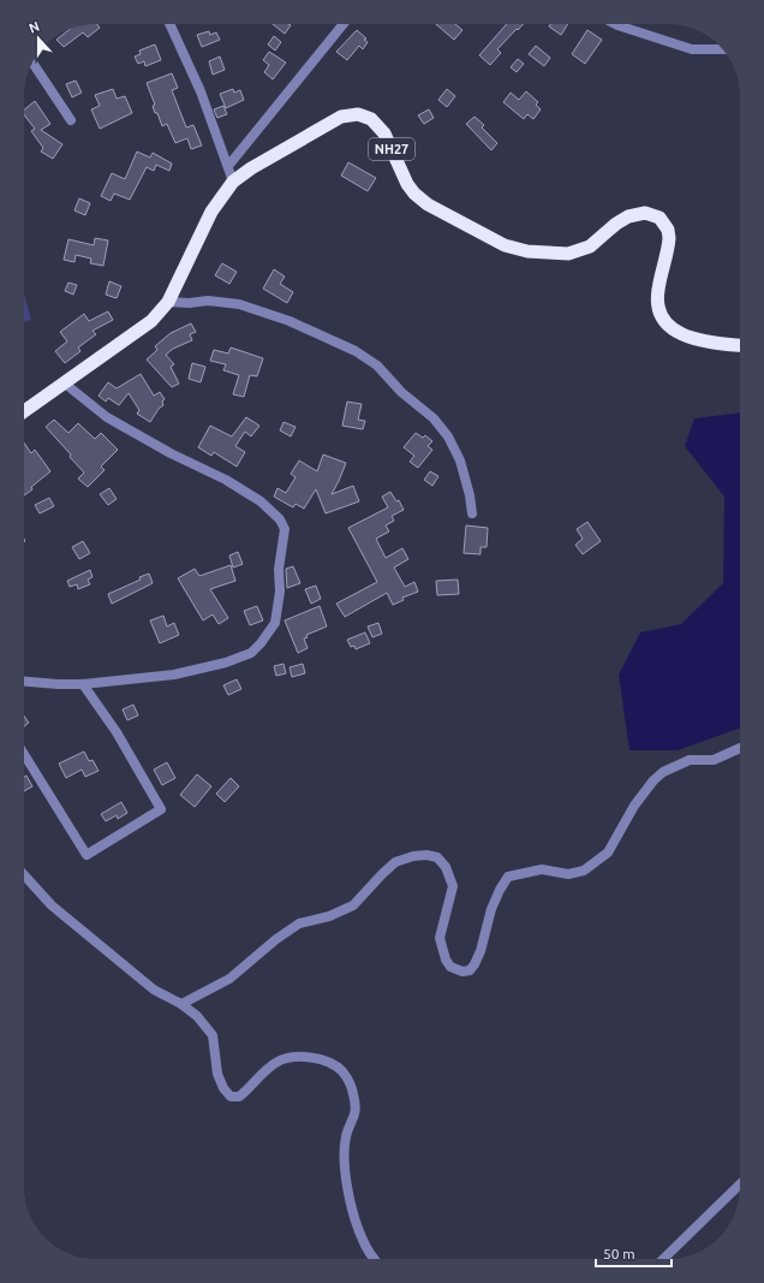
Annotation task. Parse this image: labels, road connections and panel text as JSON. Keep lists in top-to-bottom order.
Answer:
{
  "streets": {
    "highway": ["NH27"]
  },
  "scale_bar": "50 m",
  "north": "top"
}
